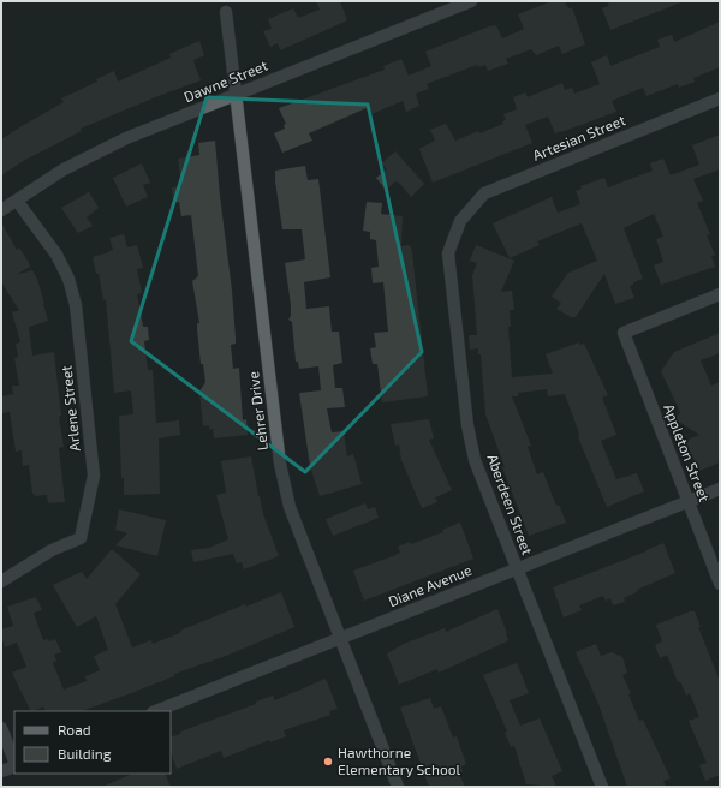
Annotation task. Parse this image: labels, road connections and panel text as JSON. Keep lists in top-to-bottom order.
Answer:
{
  "streets": {
    "street": [
      "Dawne Street",
      "Artesian Street",
      "Arlene Street",
      "Lehrer Drive",
      "Appleton Street",
      "Aberdeen Street",
      "Diane Avenue"
    ]
  },
  "crossings": [
    ["Dawne Street", "Arlene Street"],
    ["Dawne Street", "Lehrer Drive"],
    ["Artesian Street", "Aberdeen Street"],
    ["Lehrer Drive", "Diane Avenue"],
    ["Appleton Street", "Diane Avenue"],
    ["Aberdeen Street", "Diane Avenue"]
  ],
  "places": ["Hawthorne Elementary School"],
  "legend": ["Road", "Building"]
}
